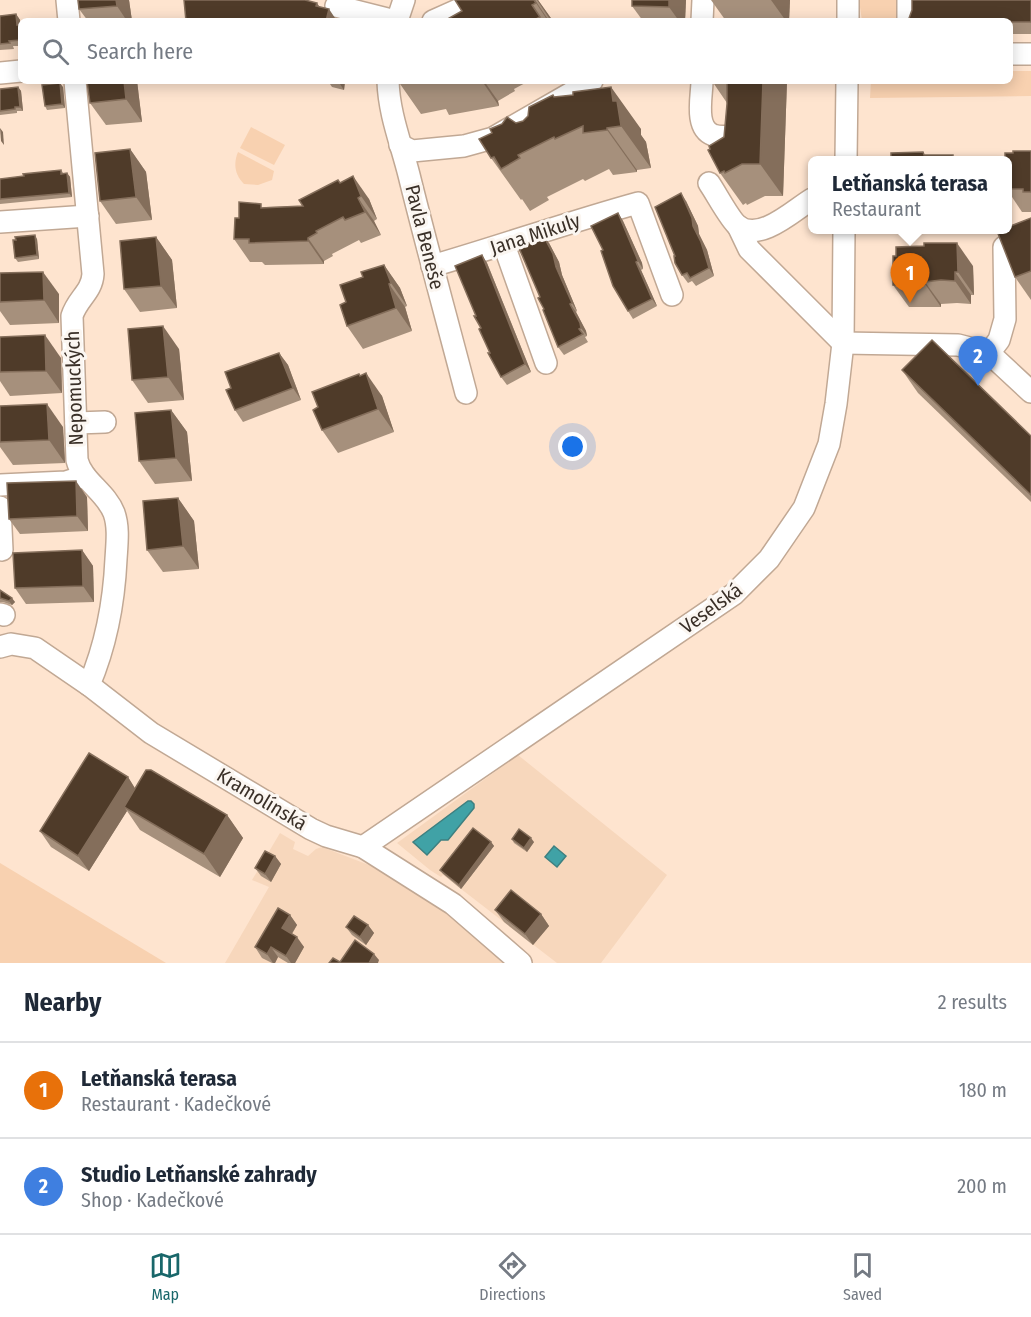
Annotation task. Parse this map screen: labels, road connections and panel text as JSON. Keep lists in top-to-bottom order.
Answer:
{
  "streets": {
    "street": [
      "Jana Mikuly",
      "Pavla Beneše",
      "Nepomuckých",
      "Veselská",
      "Kramolínská"
    ]
  },
  "crossings": [
    ["Jana Mikuly", "Pavla Beneše"],
    ["Nepomuckých", "Kramolínská"],
    ["Veselská", "Kramolínská"]
  ],
  "page": {
    "search": "Search here",
    "popup": ["Letňanská terasa", "Restaurant"],
    "pins": ["1", "2"],
    "heading": ["Nearby", "2 results"],
    "list": [
      {
        "mark": "1",
        "name": "Letňanská terasa",
        "note": "Restaurant · Kadečkové",
        "value": "180 m"
      },
      {
        "mark": "2",
        "name": "Studio Letňanské zahrady",
        "note": "Shop · Kadečkové",
        "value": "200 m"
      }
    ],
    "nav": ["Map", "Directions", "Saved"]
  }
}
